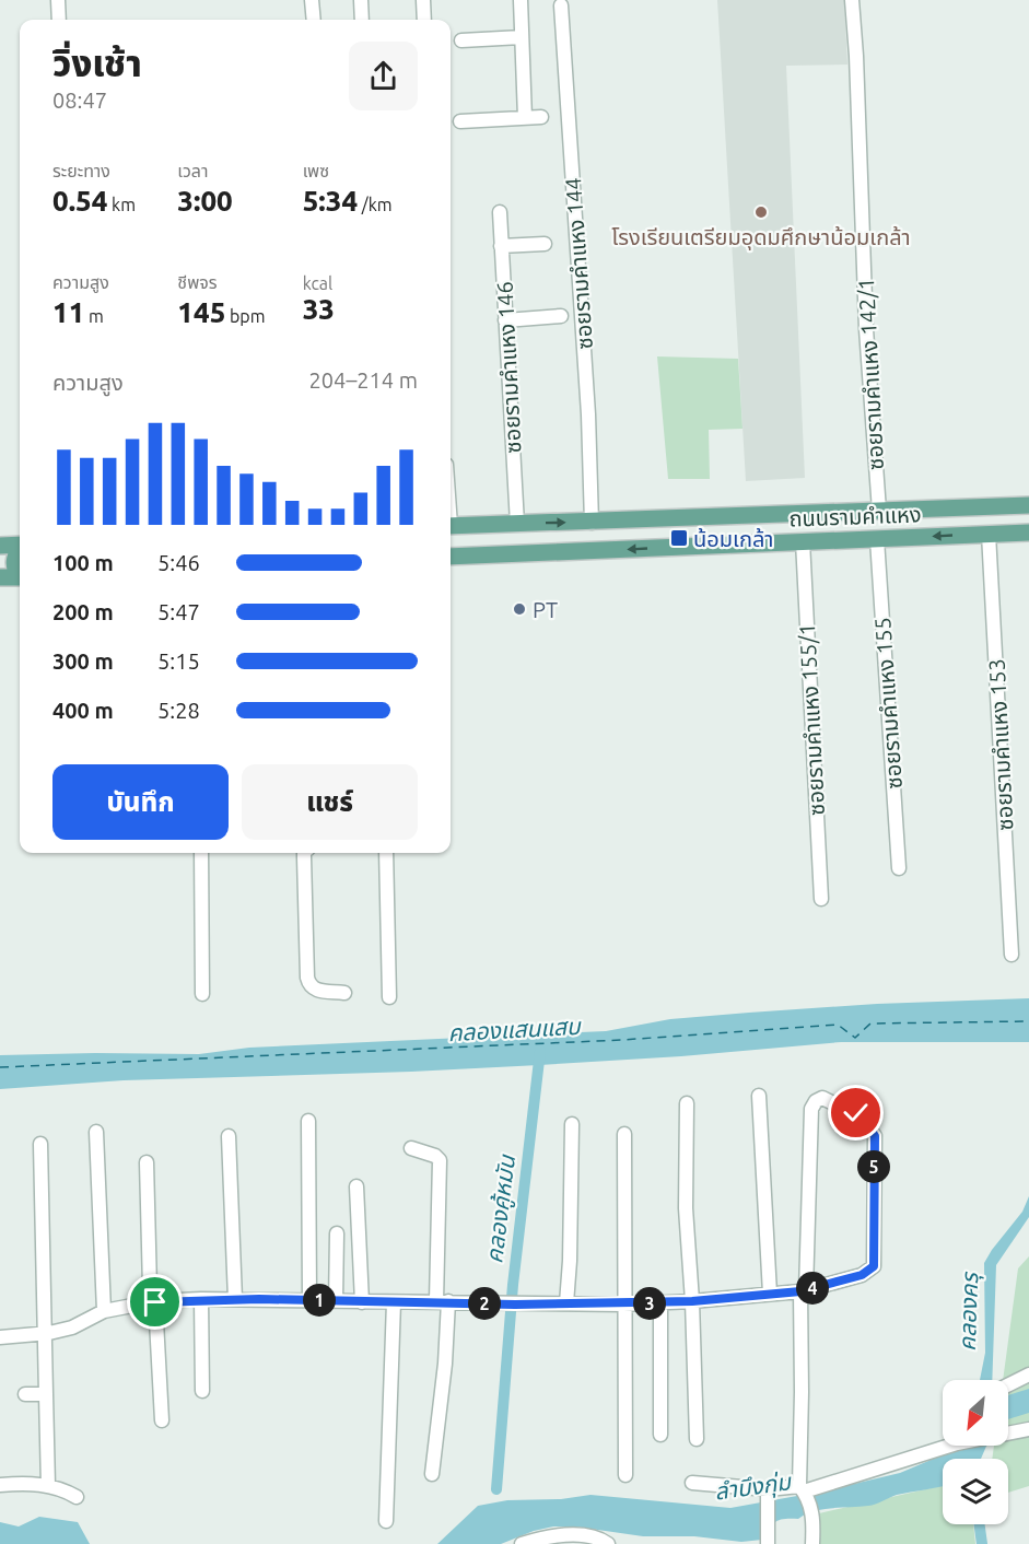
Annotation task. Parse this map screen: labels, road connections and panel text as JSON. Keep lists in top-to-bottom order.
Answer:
{
  "streets": {
    "main road": ["ถนนรามคำแหง"],
    "street": [
      "ซอยรามคำแหง 144",
      "ซอยรามคำแหง 146",
      "ซอยรามคำแหง 142/1",
      "ซอยรามคำแหง 155",
      "ซอยรามคำแหง 155/1",
      "ซอยรามคำแหง 153"
    ]
  },
  "crossings": [
    ["ซอยรามคำแหง 144", "ถนนรามคำแหง"],
    ["ซอยรามคำแหง 146", "ถนนรามคำแหง"],
    ["ซอยรามคำแหง 142/1", "ถนนรามคำแหง"],
    ["ถนนรามคำแหง", "ซอยรามคำแหง 155"],
    ["ถนนรามคำแหง", "ซอยรามคำแหง 155/1"],
    ["ถนนรามคำแหง", "ซอยรามคำแหง 153"]
  ],
  "water": [
    "คลองแสนแสบ",
    "คลองคู้หมัน",
    "คลองครุ",
    "ลำบึงกุ่ม"
  ],
  "places": {
    "other": ["โรงเรียนเตรียมอุดมศึกษาน้อมเกล้า", "PT"],
    "transit": ["น้อมเกล้า"]
  },
  "north": "bottom left",
  "page": {
    "heading": ["วิ่งเช้า", "08:47"],
    "stats": [
      ["ระยะทาง", "0.54 km"],
      ["เวลา", "3:00"],
      ["เพซ", "5:34 /km"],
      ["ความสูง", "11 m"],
      ["ชีพจร", "145 bpm"],
      ["kcal", "33"]
    ],
    "chart": ["ความสูง", "204–214 m"],
    "list": [
      {
        "name": "100 m",
        "note": "5:46"
      },
      {
        "name": "200 m",
        "note": "5:47"
      },
      {
        "name": "300 m",
        "note": "5:15"
      },
      {
        "name": "400 m",
        "note": "5:28"
      }
    ],
    "buttons": ["บันทึก", "แชร์"],
    "pins": [
      "5",
      "4",
      "1",
      "2",
      "3"
    ]
  }
}
